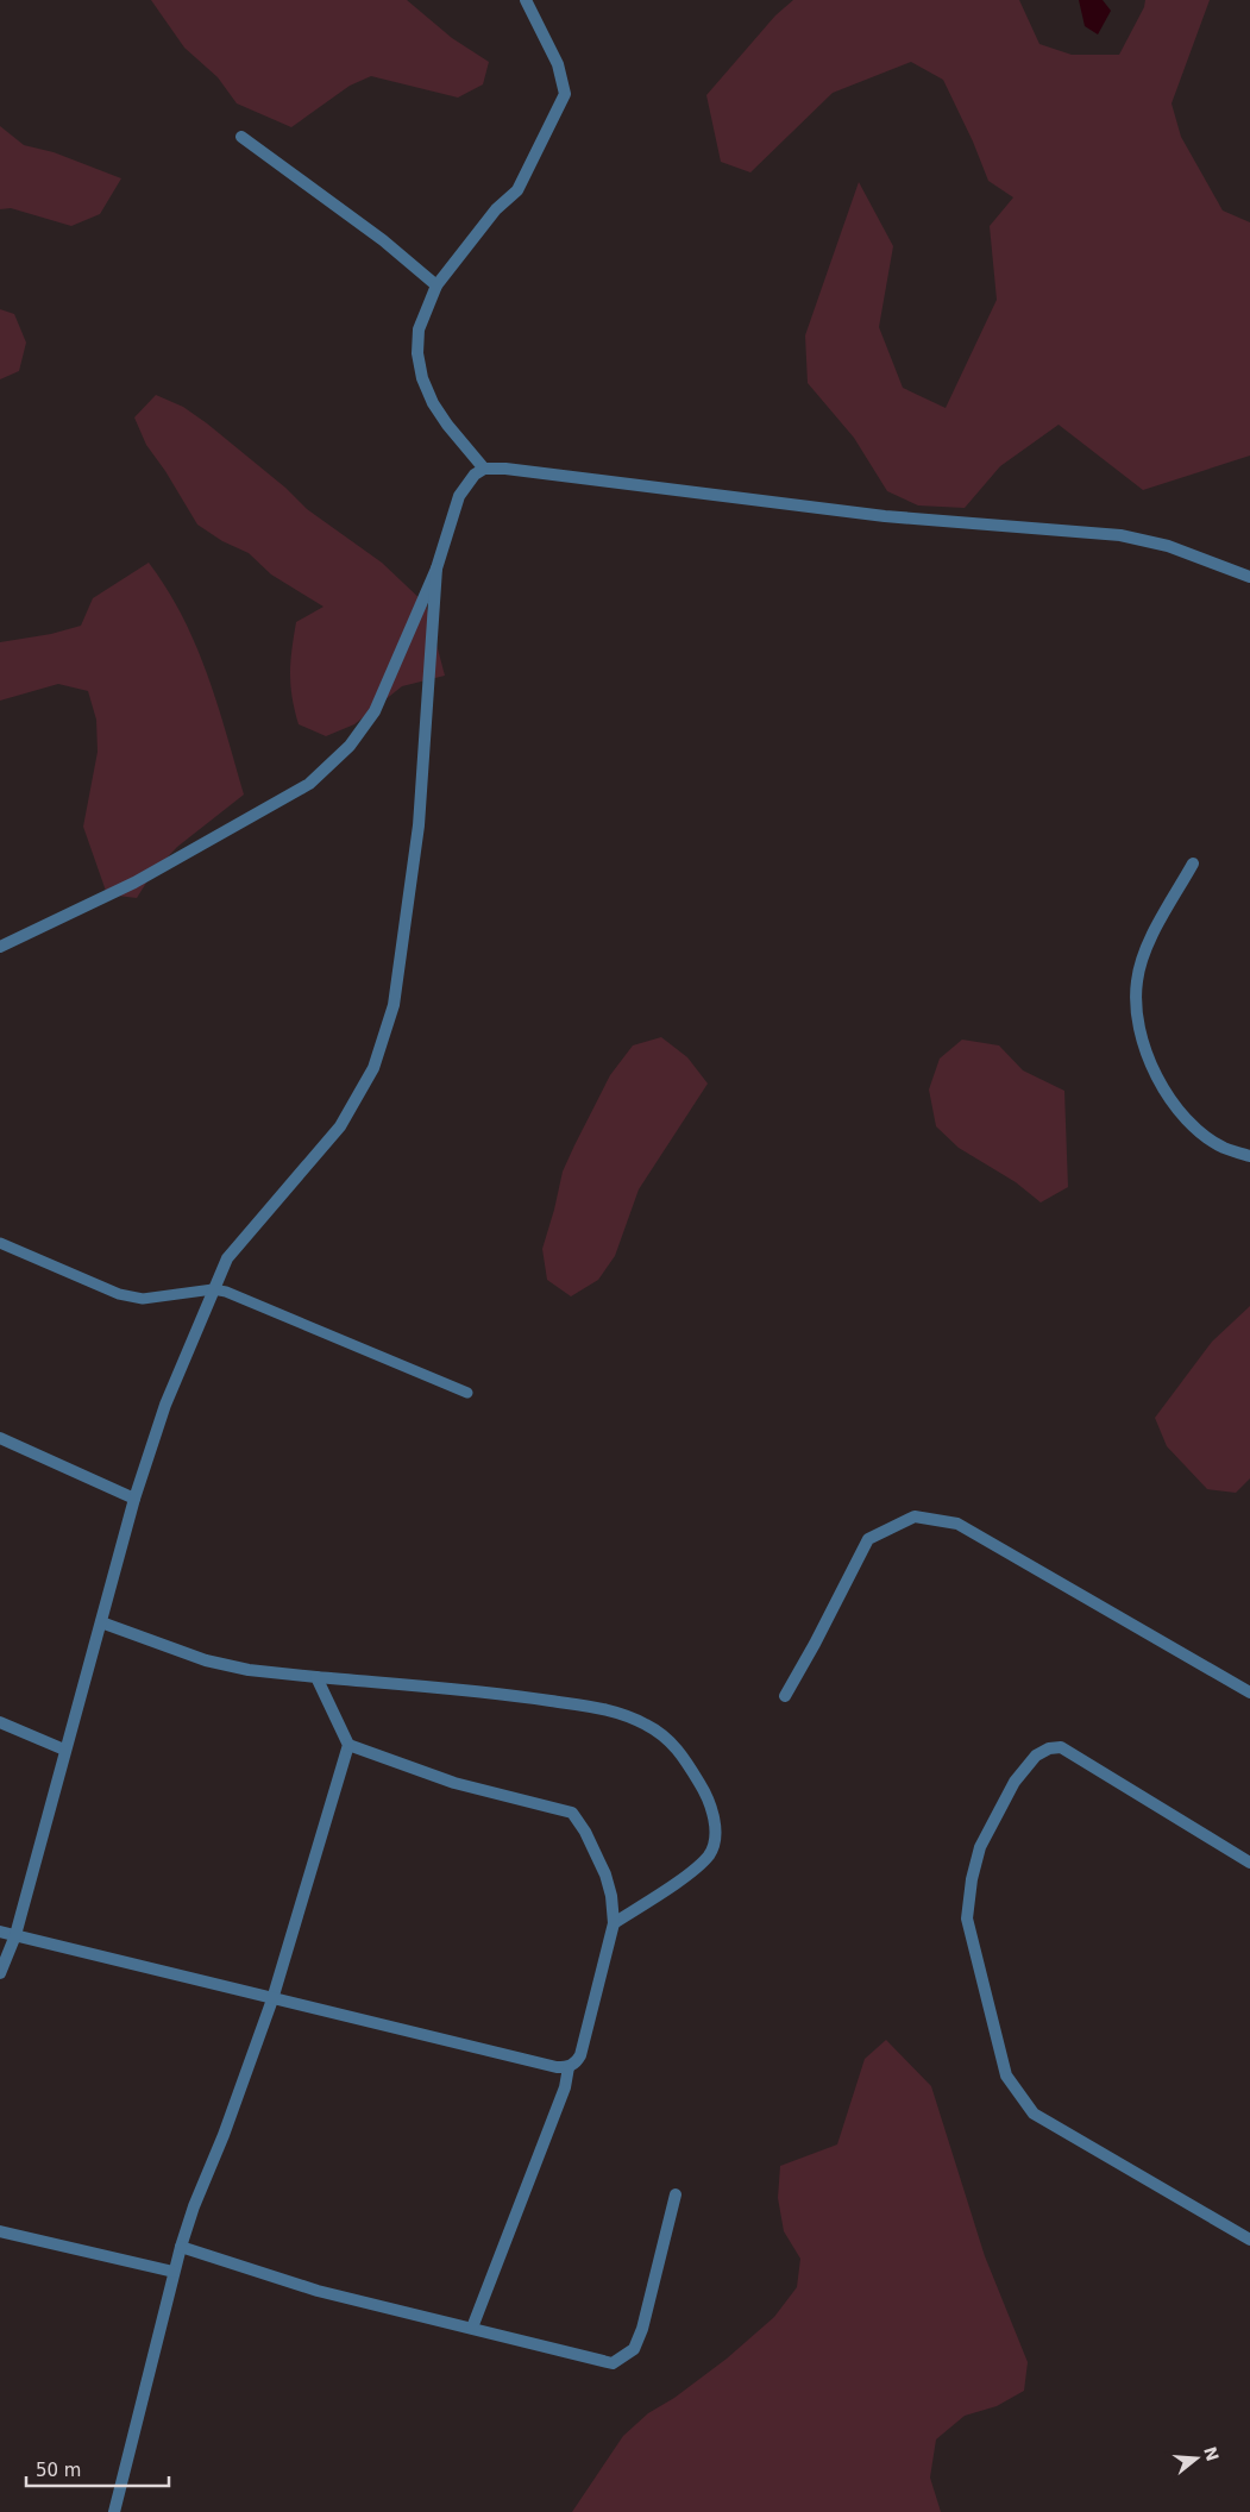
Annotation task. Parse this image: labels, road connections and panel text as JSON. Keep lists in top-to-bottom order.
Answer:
{
  "scale_bar": "50 m",
  "north": "right"
}
